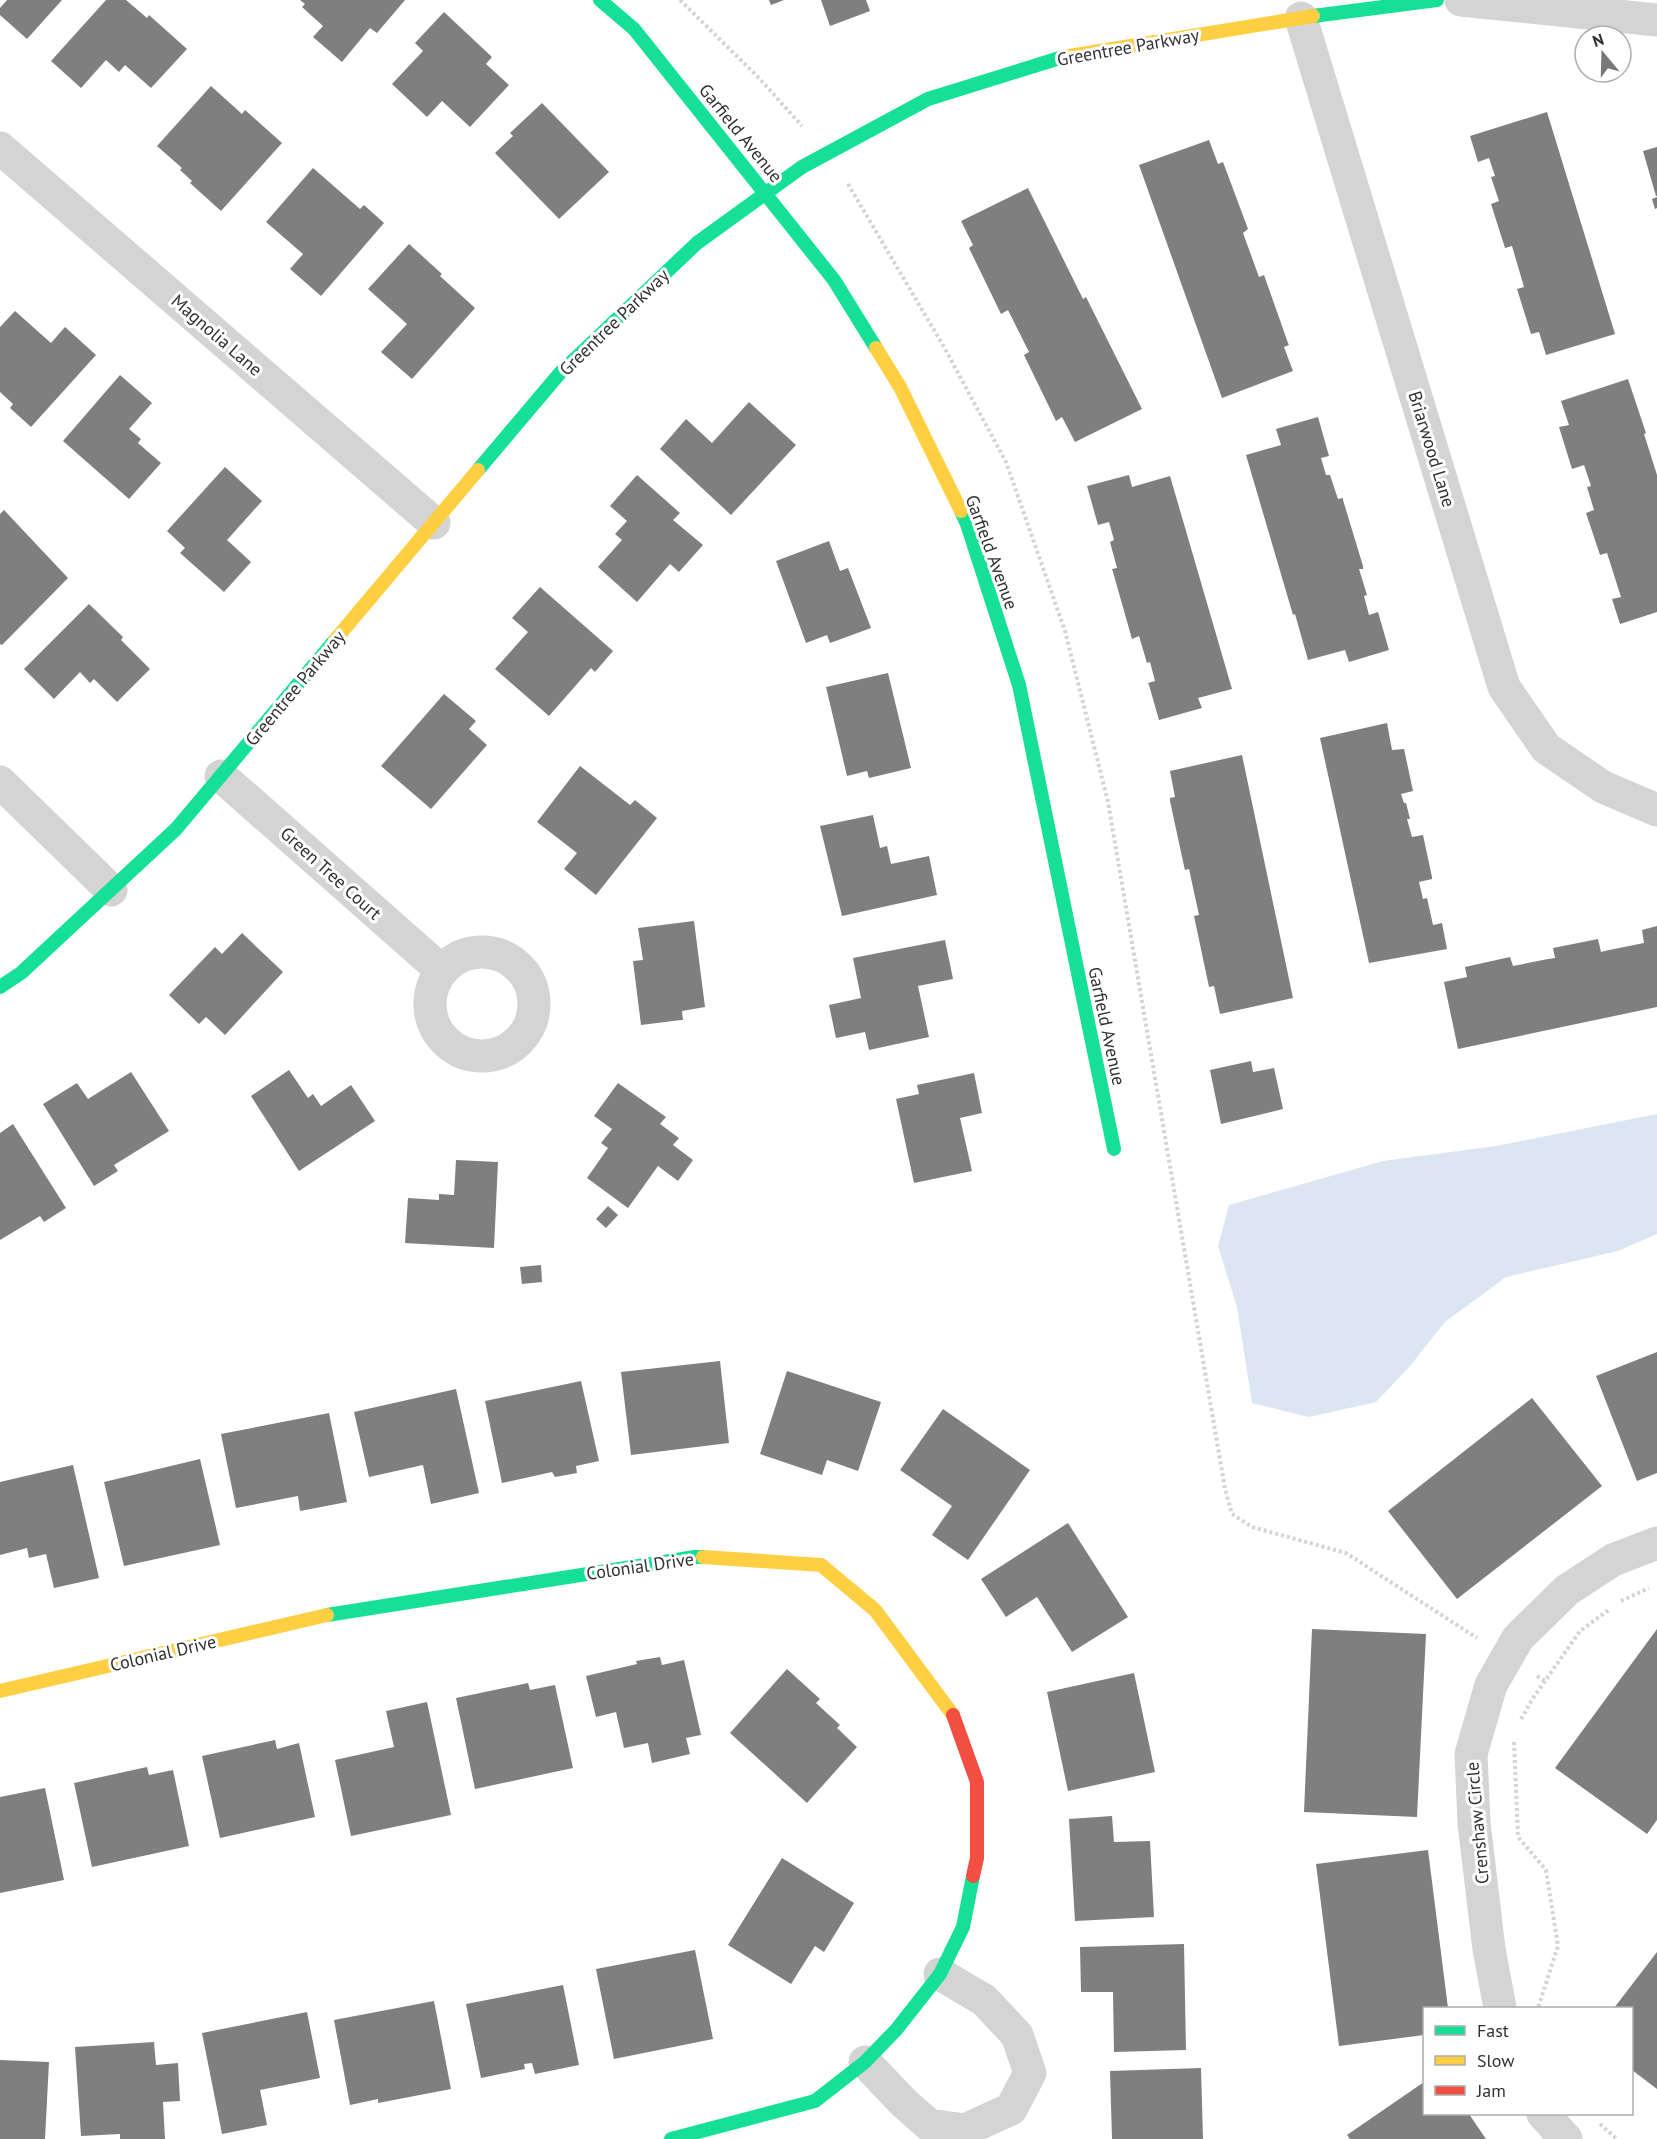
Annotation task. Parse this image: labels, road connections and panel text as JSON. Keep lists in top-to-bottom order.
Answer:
{
  "streets": {
    "street": [
      "Greentree Parkway",
      "Garfield Avenue",
      "Magnolia Lane",
      "Briarwood Lane",
      "Green Tree Court",
      "Colonial Drive",
      "Crenshaw Circle"
    ]
  },
  "crossings": [
    ["Greentree Parkway", "Garfield Avenue"],
    ["Greentree Parkway", "Magnolia Lane"],
    ["Greentree Parkway", "Briarwood Lane"],
    ["Greentree Parkway", "Green Tree Court"]
  ],
  "legend": ["Fast", "Slow", "Jam"],
  "north": "top"
}
